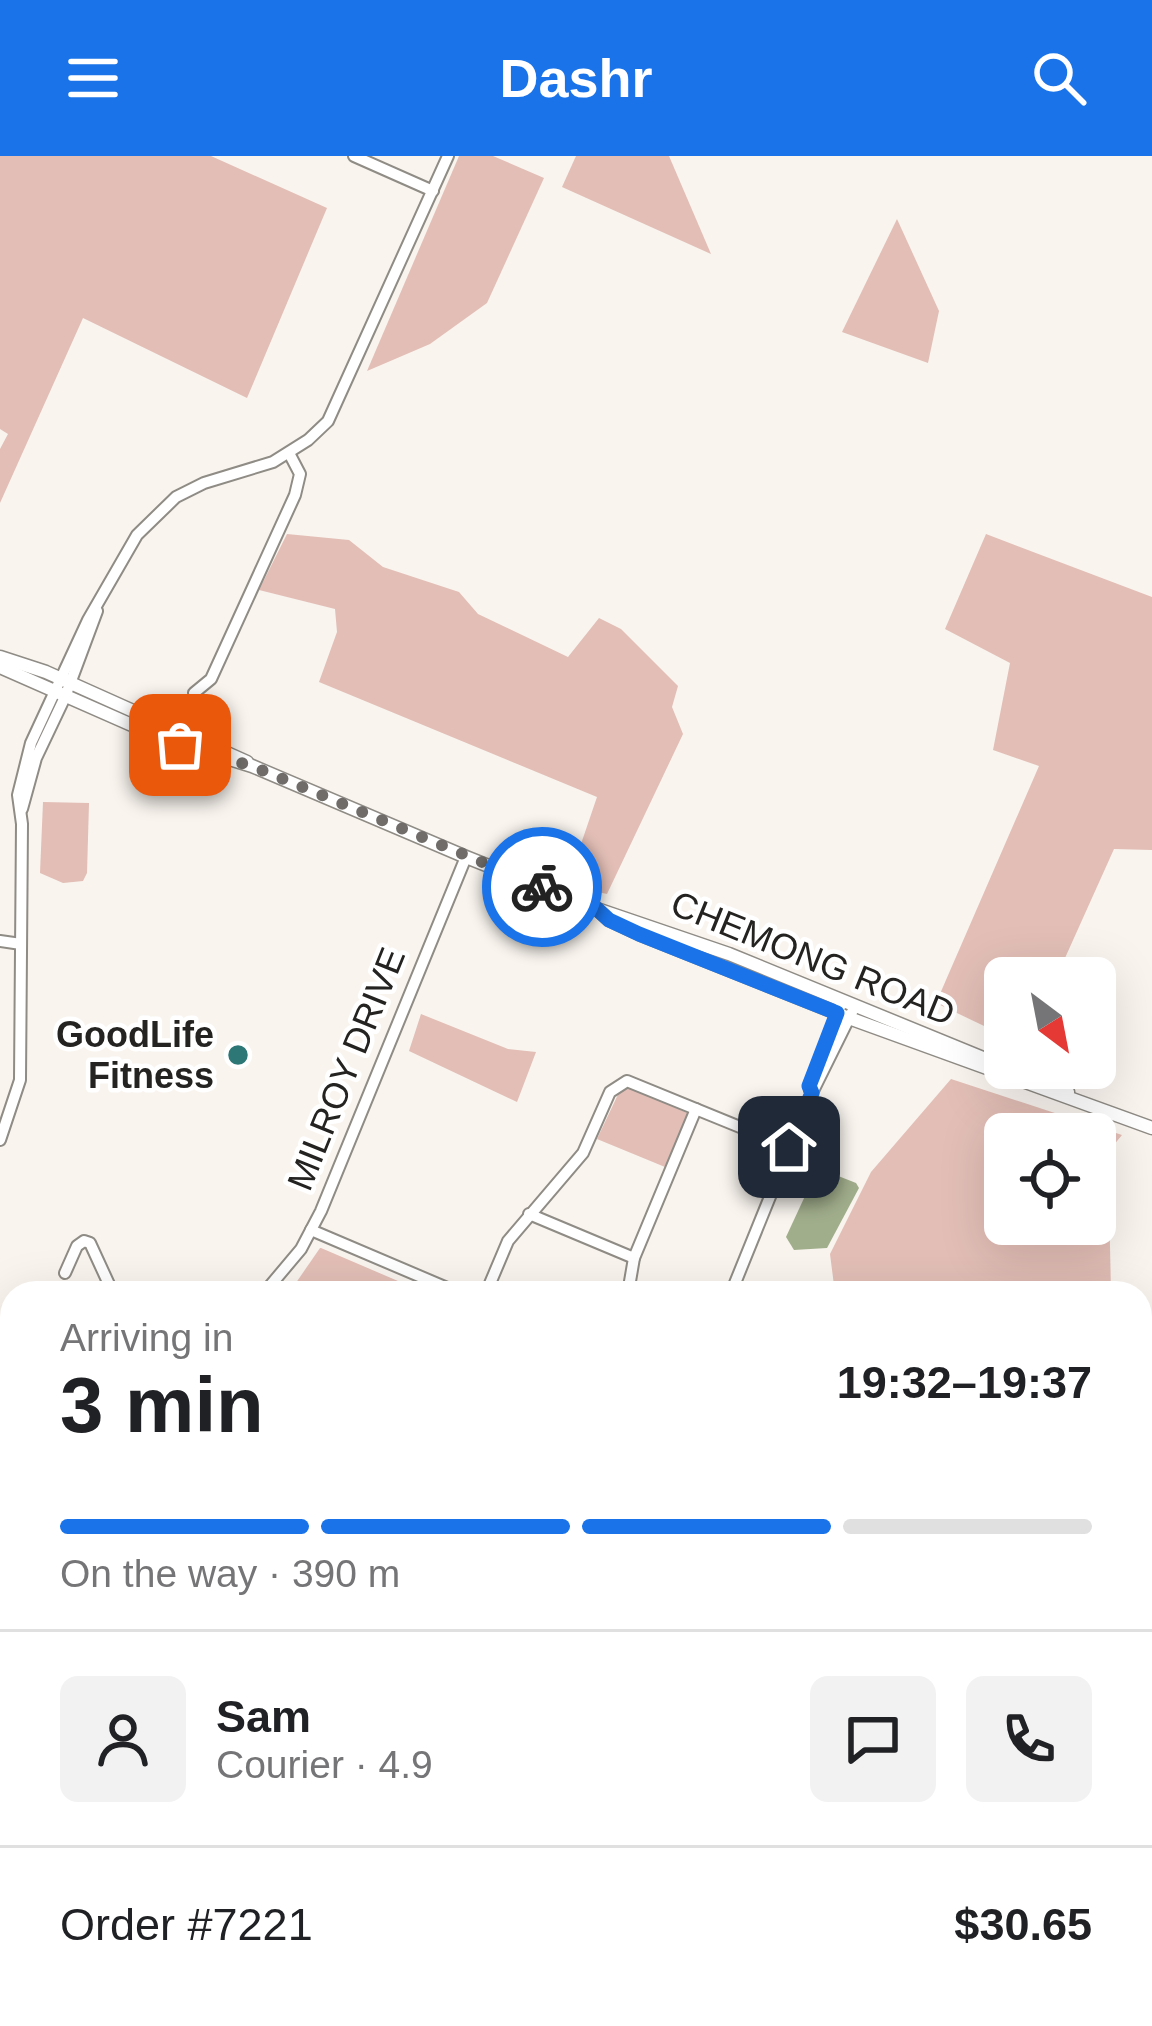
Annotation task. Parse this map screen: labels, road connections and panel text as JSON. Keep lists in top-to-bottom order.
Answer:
{
  "streets": {
    "main road": ["CHEMONG ROAD"],
    "street": ["MILROY DRIVE"]
  },
  "crossings": [
    ["CHEMONG ROAD", "MILROY DRIVE"]
  ],
  "places": ["GoodLife Fitness"],
  "north": "bottom right",
  "page": {
    "header": "Dashr",
    "heading": ["3 min", "Arriving in", "19:32–19:37"],
    "panel": [
      "Sam",
      "Courier · 4.9",
      "Order #7221",
      "$30.65"
    ],
    "bar": "On the way · 390 m"
  }
}
